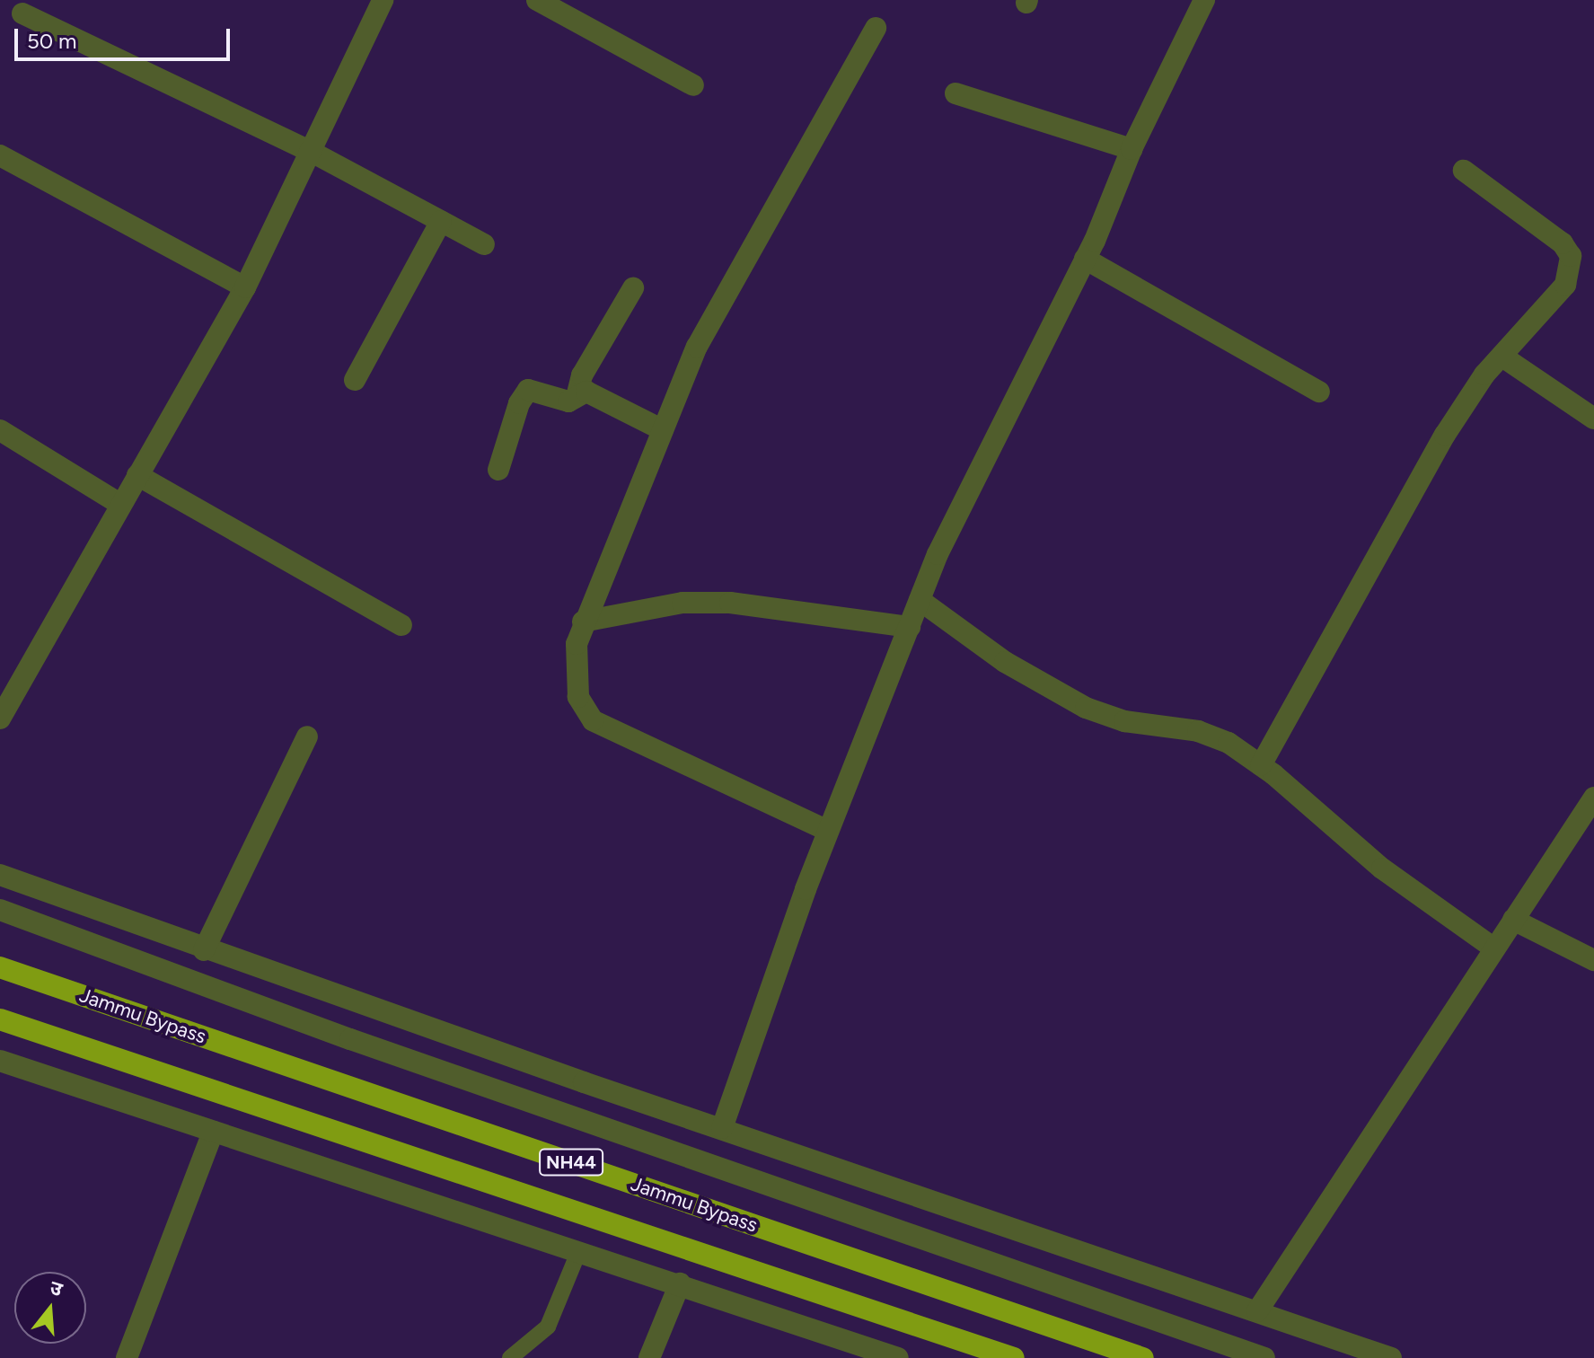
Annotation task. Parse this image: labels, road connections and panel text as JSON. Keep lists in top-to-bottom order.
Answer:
{
  "streets": {
    "highway": ["Jammu Bypass", "NH44"]
  },
  "scale_bar": "50 m",
  "north": "top"
}
